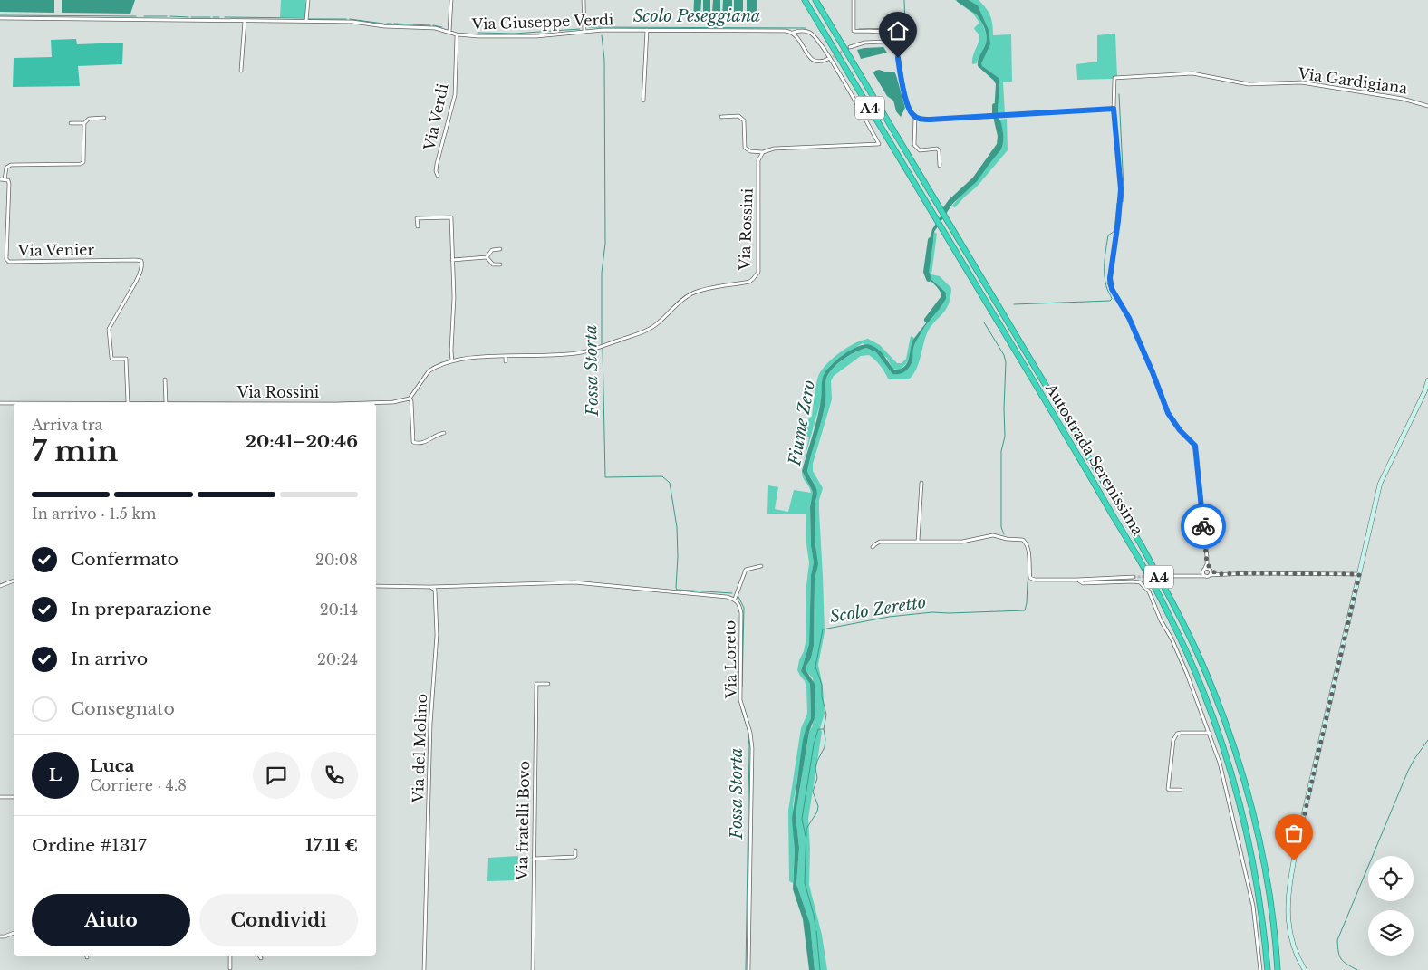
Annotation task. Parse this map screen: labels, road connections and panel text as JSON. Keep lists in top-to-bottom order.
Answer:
{
  "streets": {
    "highway": ["A4", "Autostrada Serenissima"],
    "street": [
      "Via Giuseppe Verdi",
      "Via Gardigiana",
      "Via Verdi",
      "Via Rossini",
      "Via Venier",
      "Via Loreto",
      "Via del Molino",
      "Via fratelli Bovo"
    ]
  },
  "crossings": [
    ["Via Giuseppe Verdi", "Via Verdi"],
    ["Via Rossini", "Via Venier"],
    ["Via Loreto", "Via del Molino"]
  ],
  "water": [
    "Scolo Peseggiana",
    "Fossa Storta",
    "Fiume Zero",
    "Scolo Zeretto"
  ],
  "page": {
    "heading": ["7 min", "Arriva tra", "20:41–20:46"],
    "panel": [
      "Luca",
      "Corriere · 4.8",
      "Ordine #1317",
      "17.11 €"
    ],
    "bar": "In arrivo · 1.5 km",
    "list": [
      ["Confermato", "20:08"],
      ["In preparazione", "20:14"],
      ["In arrivo", "20:24"],
      "Consegnato"
    ],
    "round": "L",
    "buttons": ["Aiuto", "Condividi"]
  }
}
